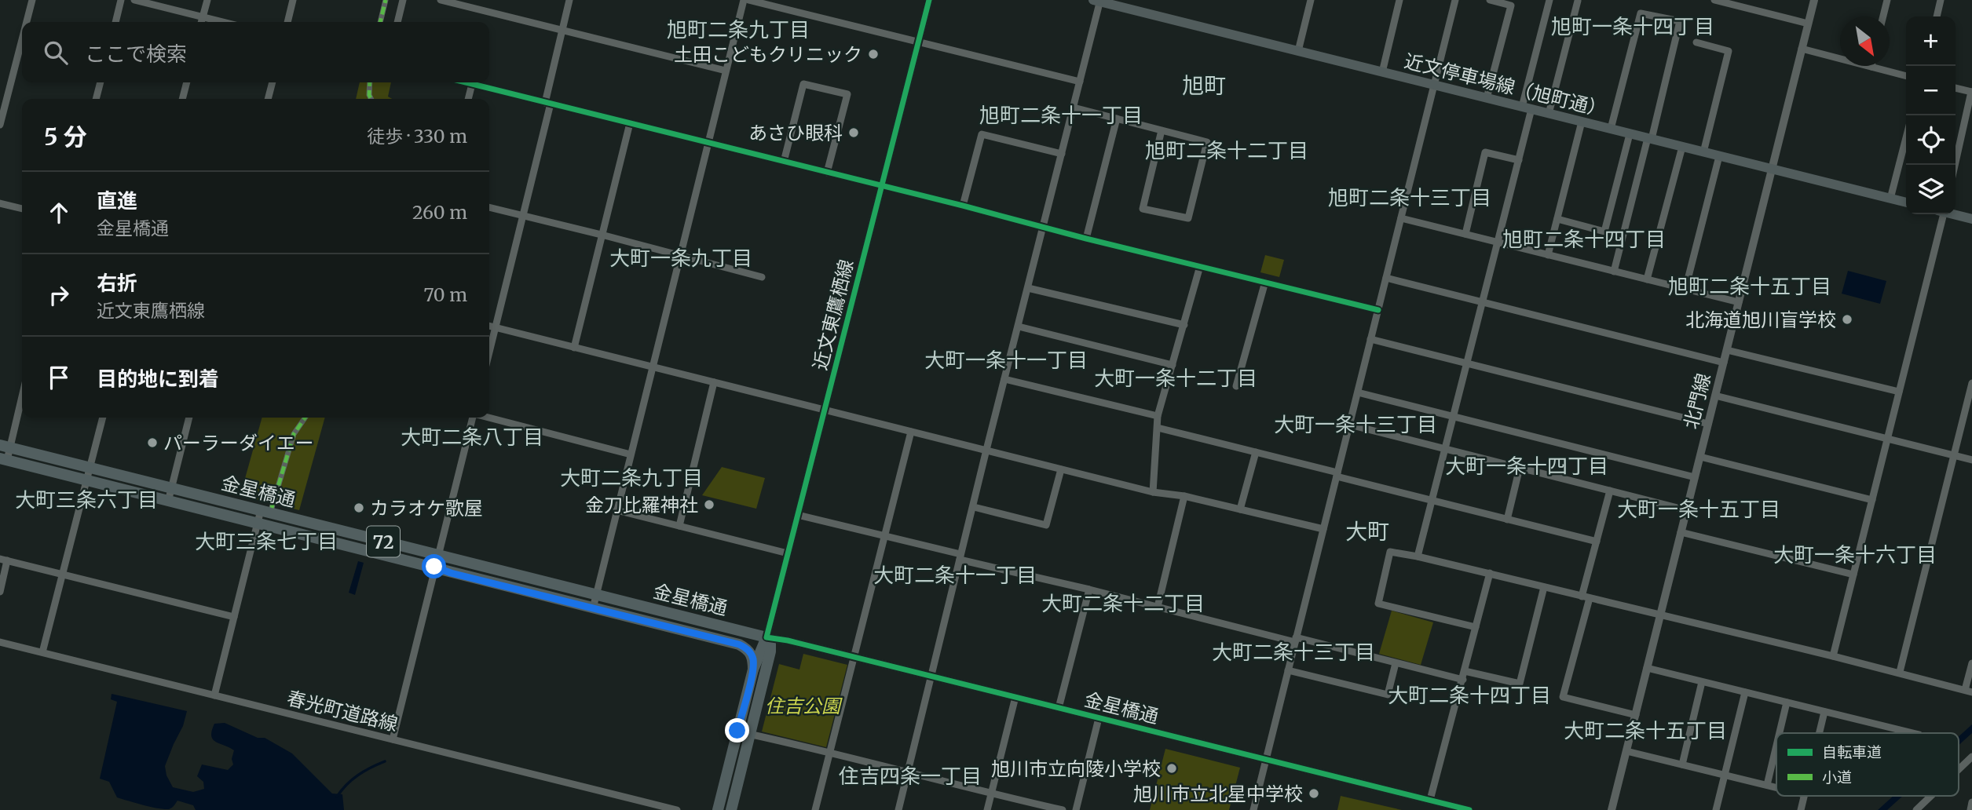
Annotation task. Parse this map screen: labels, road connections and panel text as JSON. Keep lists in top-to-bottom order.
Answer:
{
  "streets": {
    "main road": [
      "近文停車場線（旭町通）",
      "近文東鷹栖線",
      "金星橋通",
      "72"
    ],
    "street": ["北門線", "春光町道路線"]
  },
  "crossings": [
    ["近文停車場線（旭町通）", "北門線"],
    ["近文東鷹栖線", "金星橋通"],
    ["近文東鷹栖線", "72"],
    ["金星橋通", "72"]
  ],
  "districts": [
    "旭町一条十四丁目",
    "旭町二条九丁目",
    "旭町",
    "旭町二条十一丁目",
    "旭町二条十二丁目",
    "旭町二条十三丁目",
    "旭町二条十四丁目",
    "大町一条九丁目",
    "旭町二条十五丁目",
    "大町一条十一丁目",
    "大町一条十二丁目",
    "大町一条十三丁目",
    "大町二条八丁目",
    "大町一条十四丁目",
    "大町二条九丁目",
    "大町三条六丁目",
    "大町一条十五丁目",
    "大町",
    "大町三条七丁目",
    "大町一条十六丁目",
    "大町二条十一丁目",
    "大町二条十二丁目",
    "大町二条十三丁目",
    "大町二条十四丁目",
    "大町二条十五丁目",
    "住吉四条一丁目"
  ],
  "parks": ["住吉公園"],
  "places": [
    "土田こどもクリニック",
    "あさひ眼科",
    "北海道旭川盲学校",
    "パーラーダイエー",
    "金刀比羅神社",
    "カラオケ歌屋",
    "旭川市立向陵小学校",
    "旭川市立北星中学校"
  ],
  "legend": ["自転車道", "小道"],
  "north": "bottom right",
  "page": {
    "map_buttons": ["+", "−"],
    "search": "ここで検索",
    "heading": ["5 分", "徒歩 · 330 m"],
    "list": [
      ["直進", "金星橋通", "260 m"],
      ["右折", "近文東鷹栖線", "70 m"],
      "目的地に到着"
    ]
  }
}
